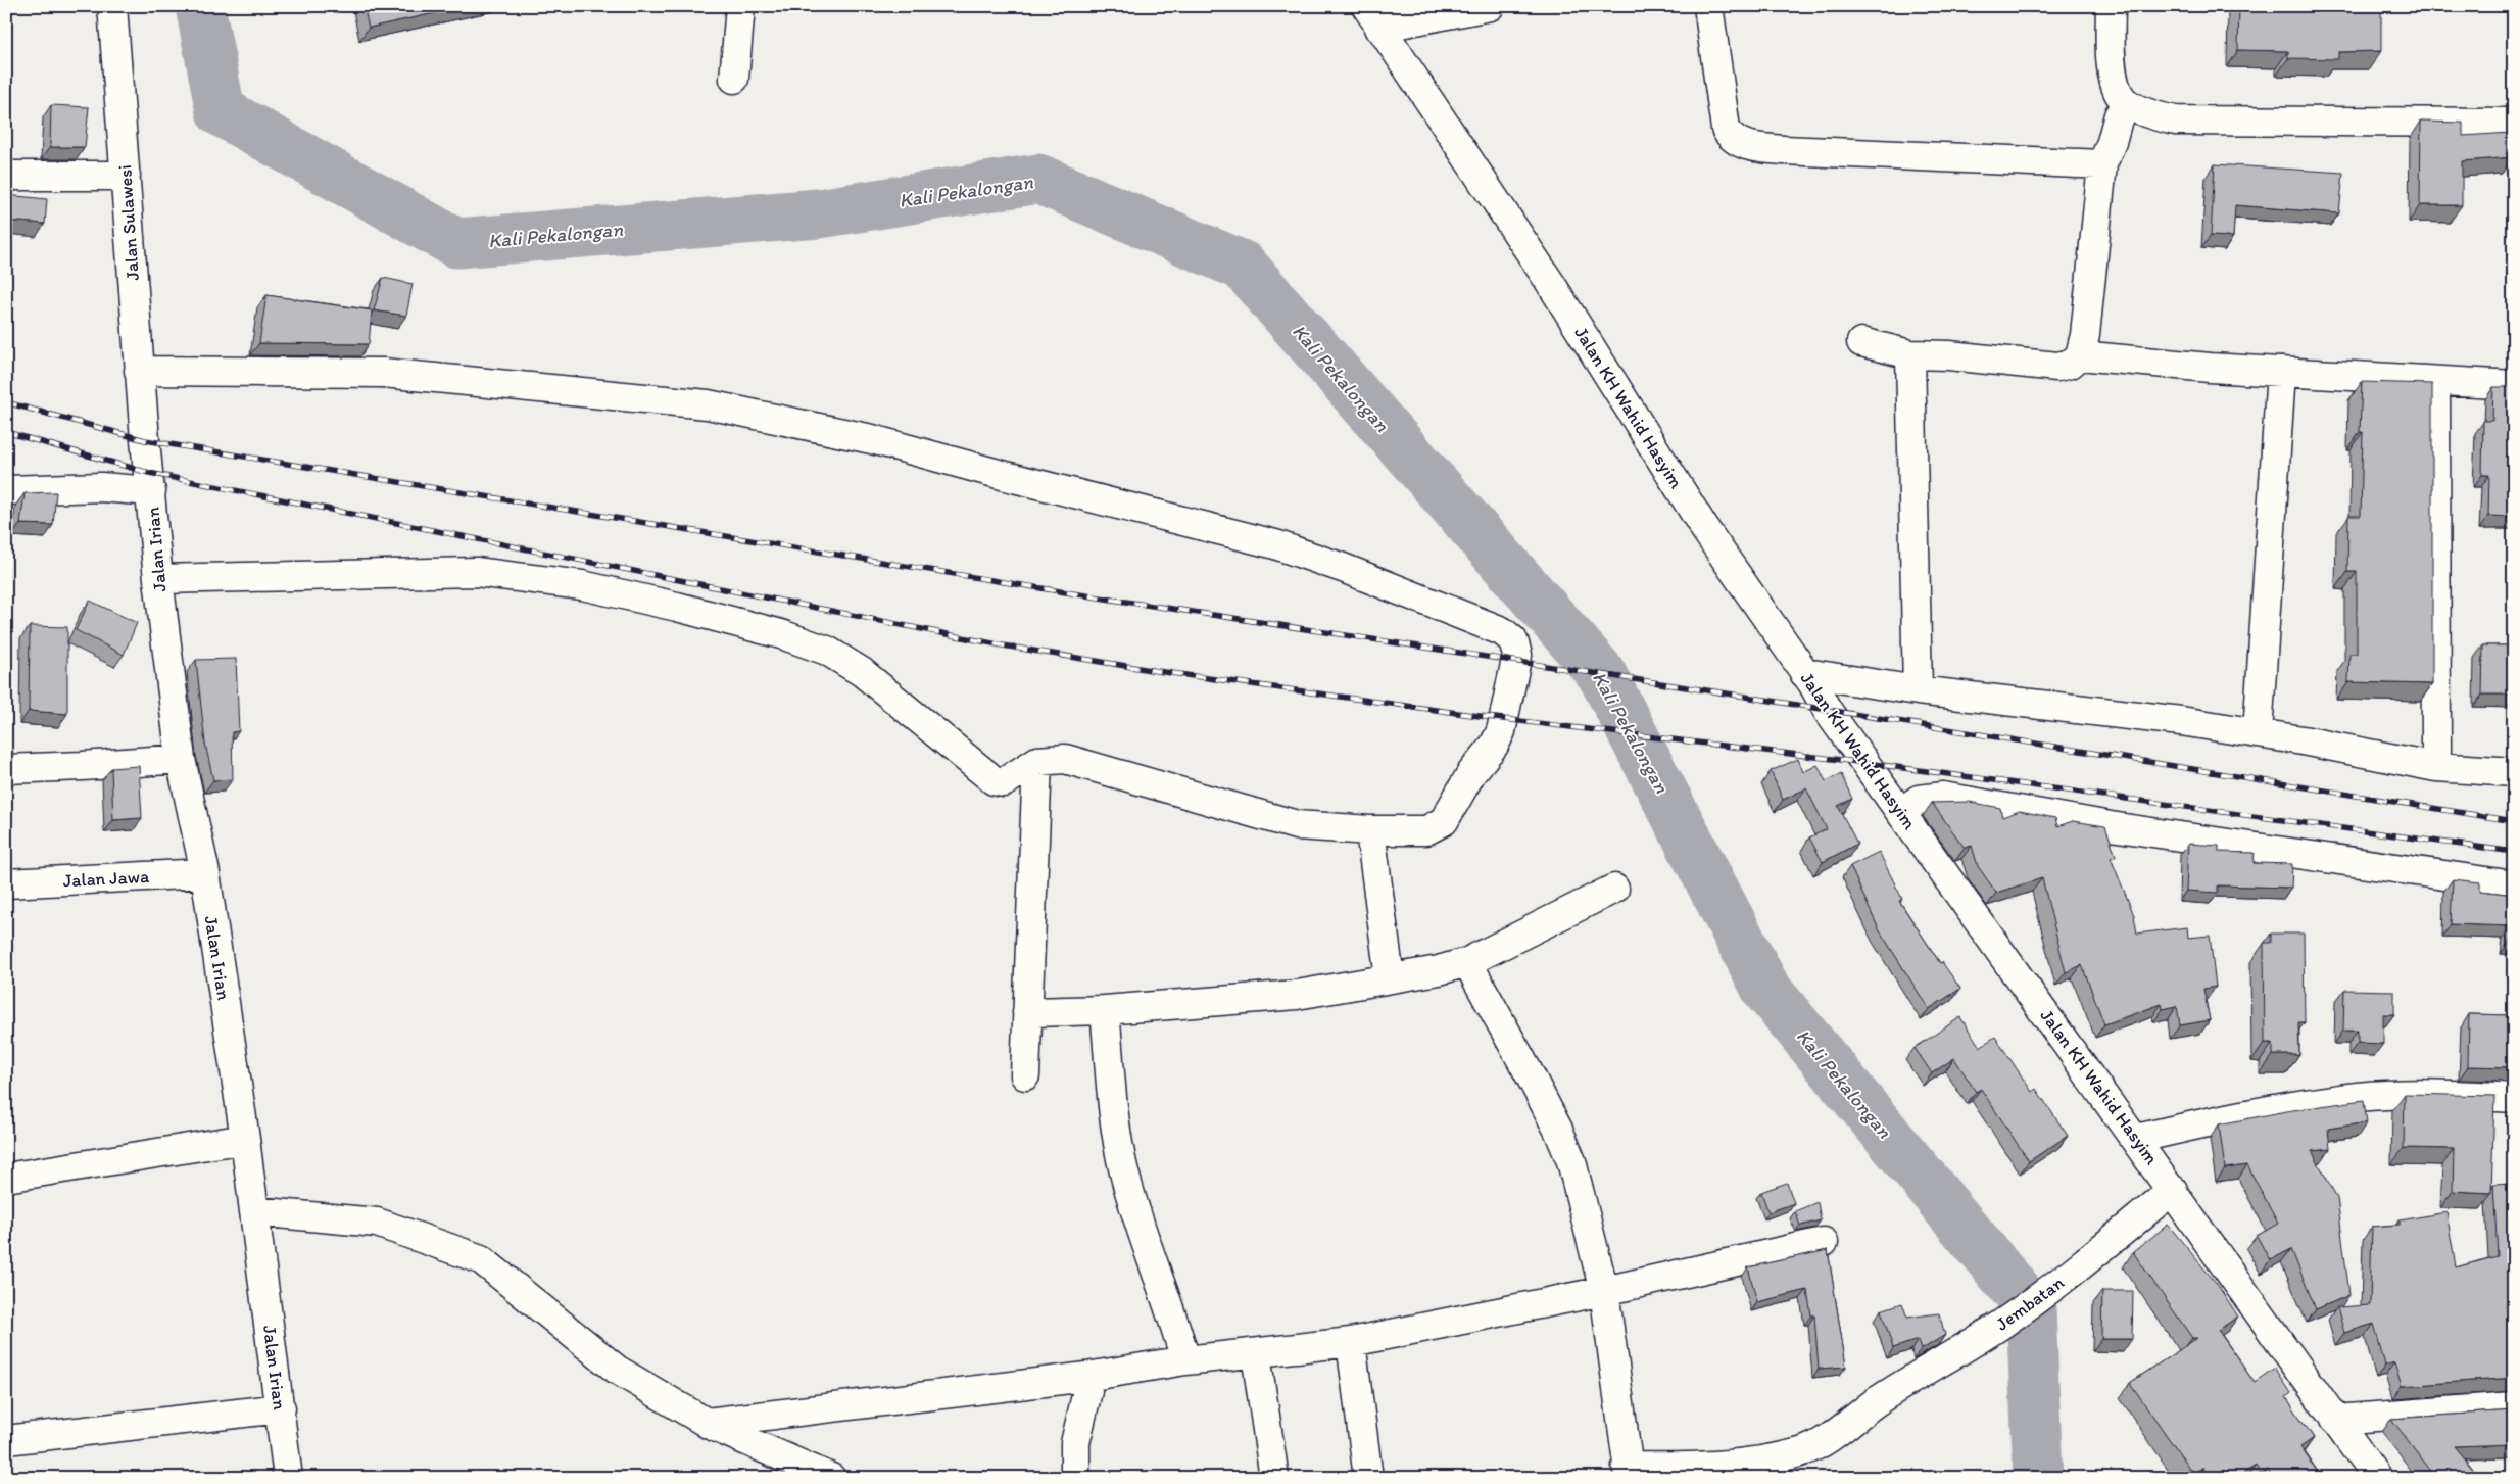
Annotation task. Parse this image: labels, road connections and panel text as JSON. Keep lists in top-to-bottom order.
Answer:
{
  "streets": {
    "street": [
      "Jalan Sulawesi",
      "Jalan KH Wahid Hasyim",
      "Jalan Irian",
      "Jalan Jawa",
      "Jembatan"
    ]
  },
  "crossings": [
    ["Jalan Sulawesi", "Jalan Irian"],
    ["Jalan KH Wahid Hasyim", "Jembatan"],
    ["Jalan Irian", "Jalan Jawa"]
  ],
  "water": ["Kali Pekalongan"]
}
